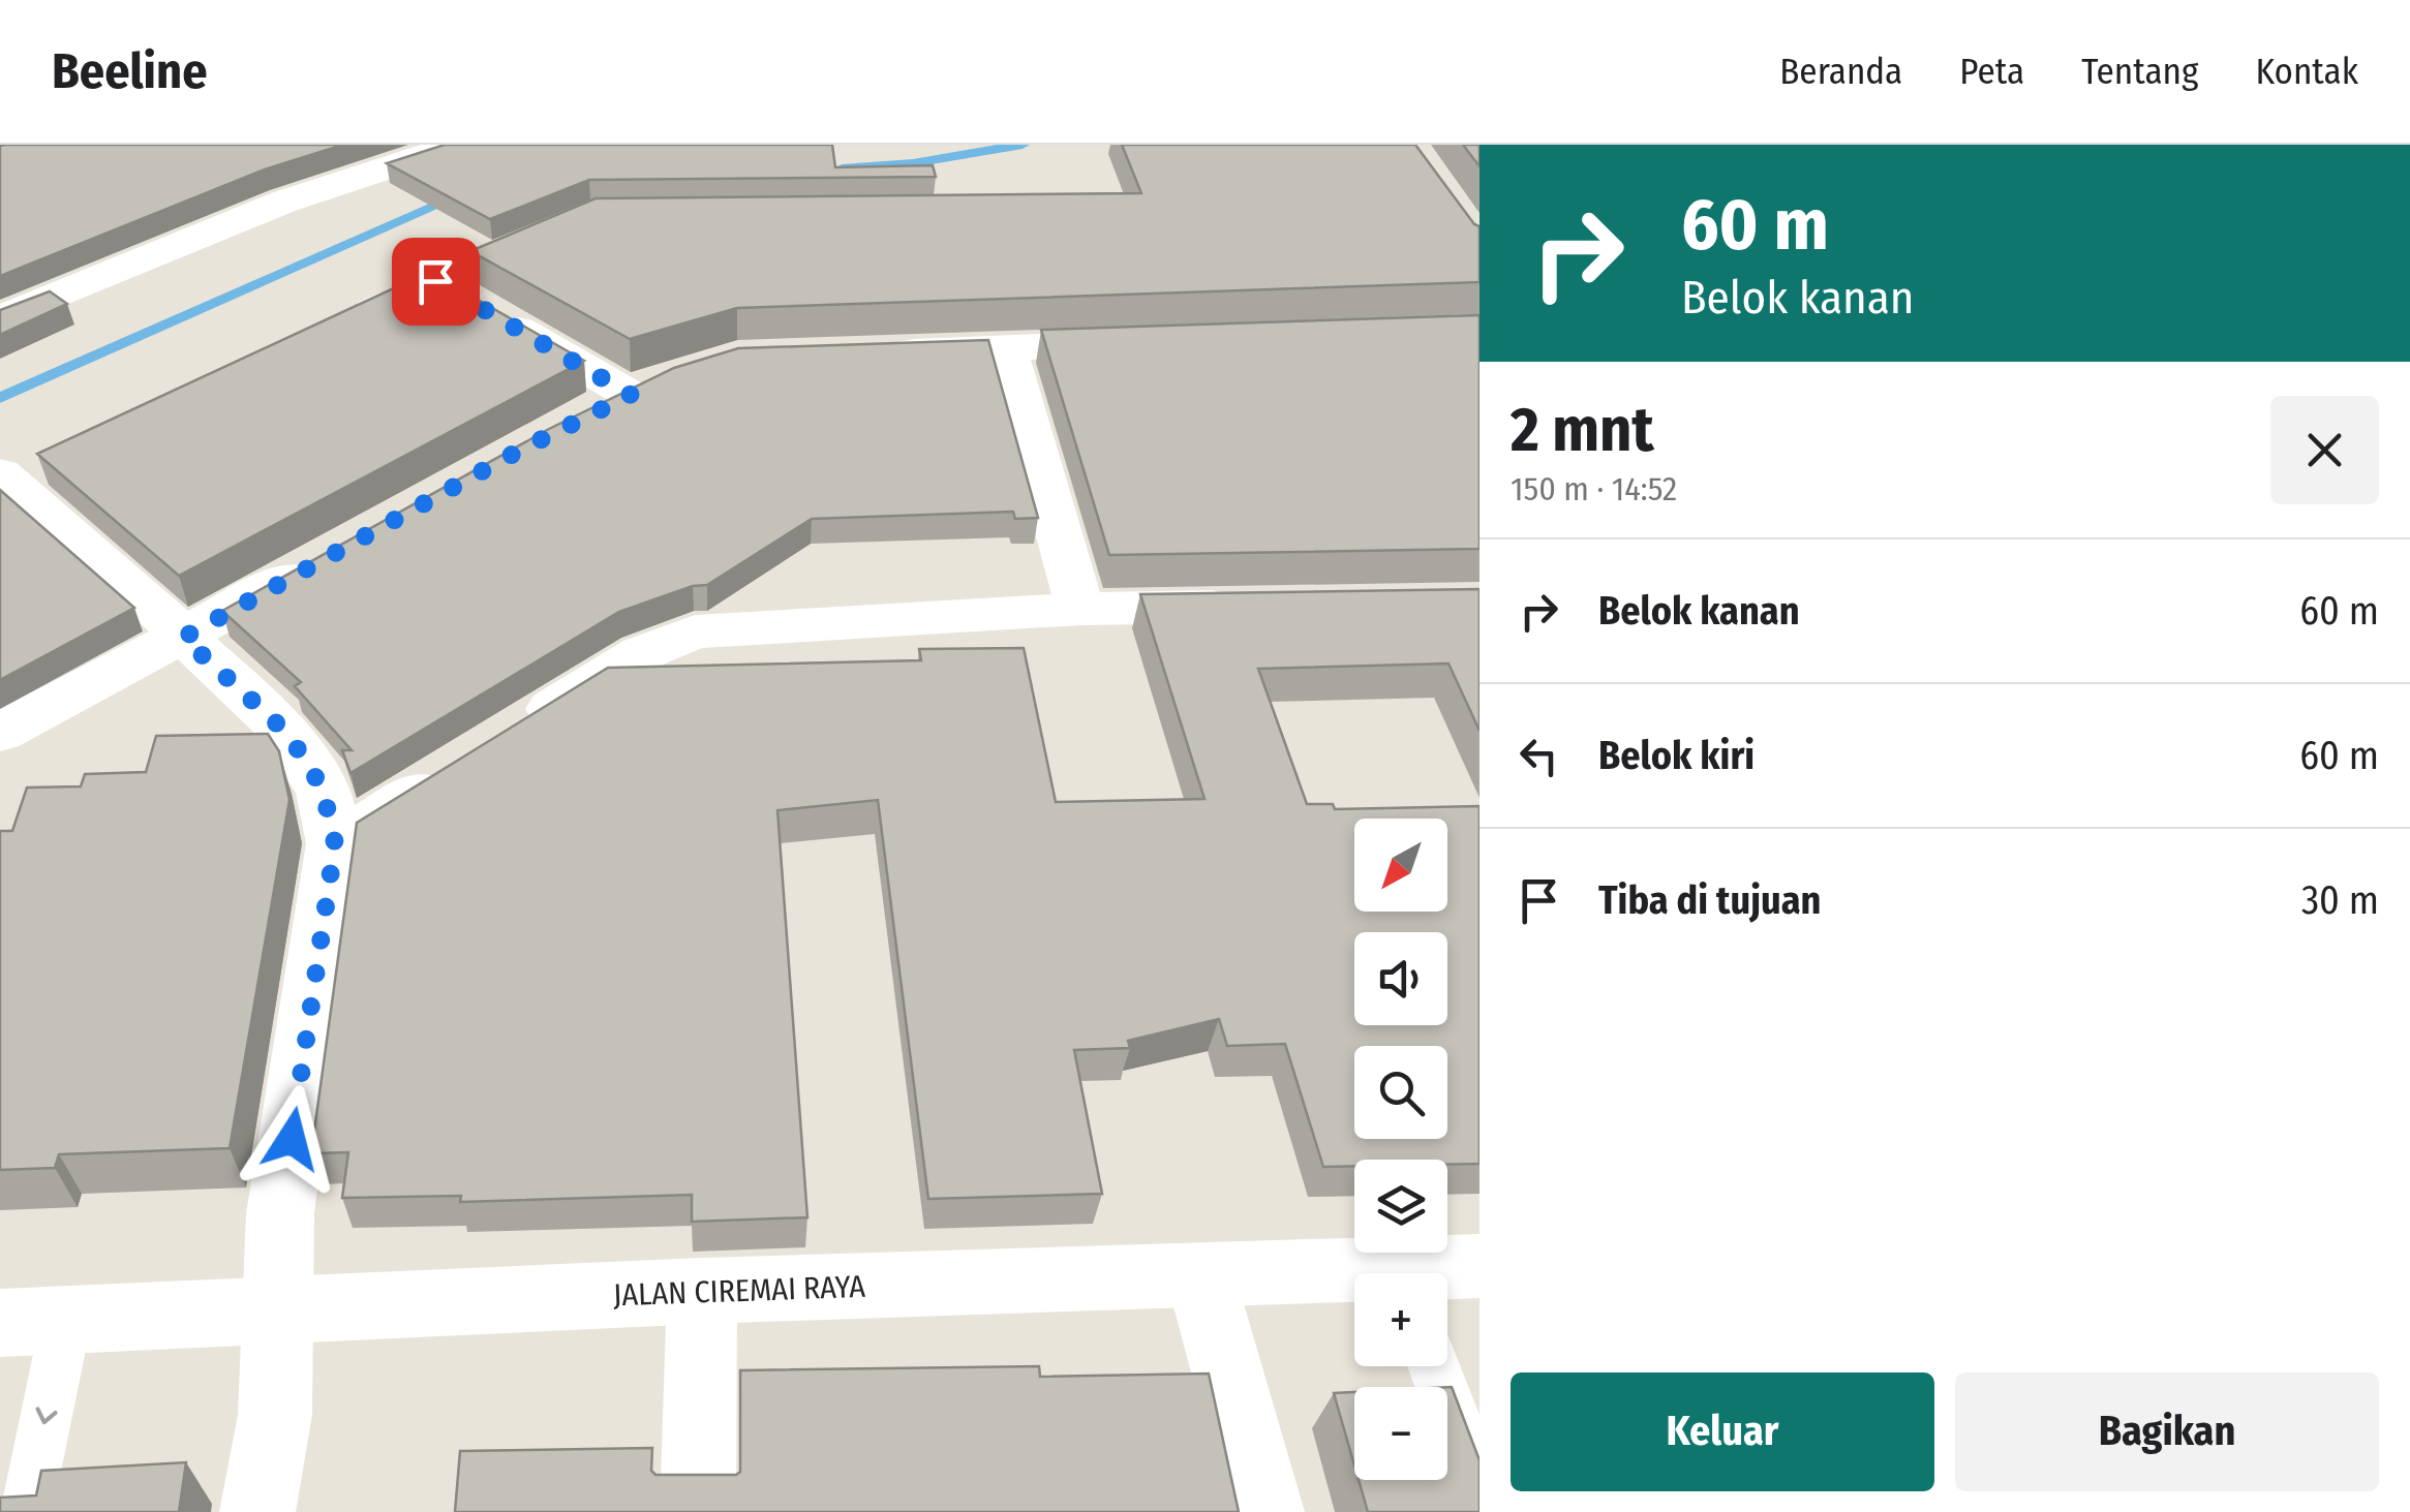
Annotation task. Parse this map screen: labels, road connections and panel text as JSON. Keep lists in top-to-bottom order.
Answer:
{
  "streets": {
    "street": ["JALAN CIREMAI RAYA"]
  },
  "north": "bottom left",
  "page": {
    "header": "Beeline",
    "nav": [
      "Beranda",
      "Peta",
      "Tentang",
      "Kontak"
    ],
    "turn": ["60 m", "Belok kanan"],
    "heading": ["2 mnt", "150 m · 14:52"],
    "list": [
      {
        "name": "Belok kanan",
        "value": "60 m"
      },
      {
        "name": "Belok kiri",
        "value": "60 m"
      },
      {
        "name": "Tiba di tujuan",
        "value": "30 m"
      }
    ],
    "map_buttons": ["+", "−"],
    "buttons": ["Keluar", "Bagikan"]
  }
}
